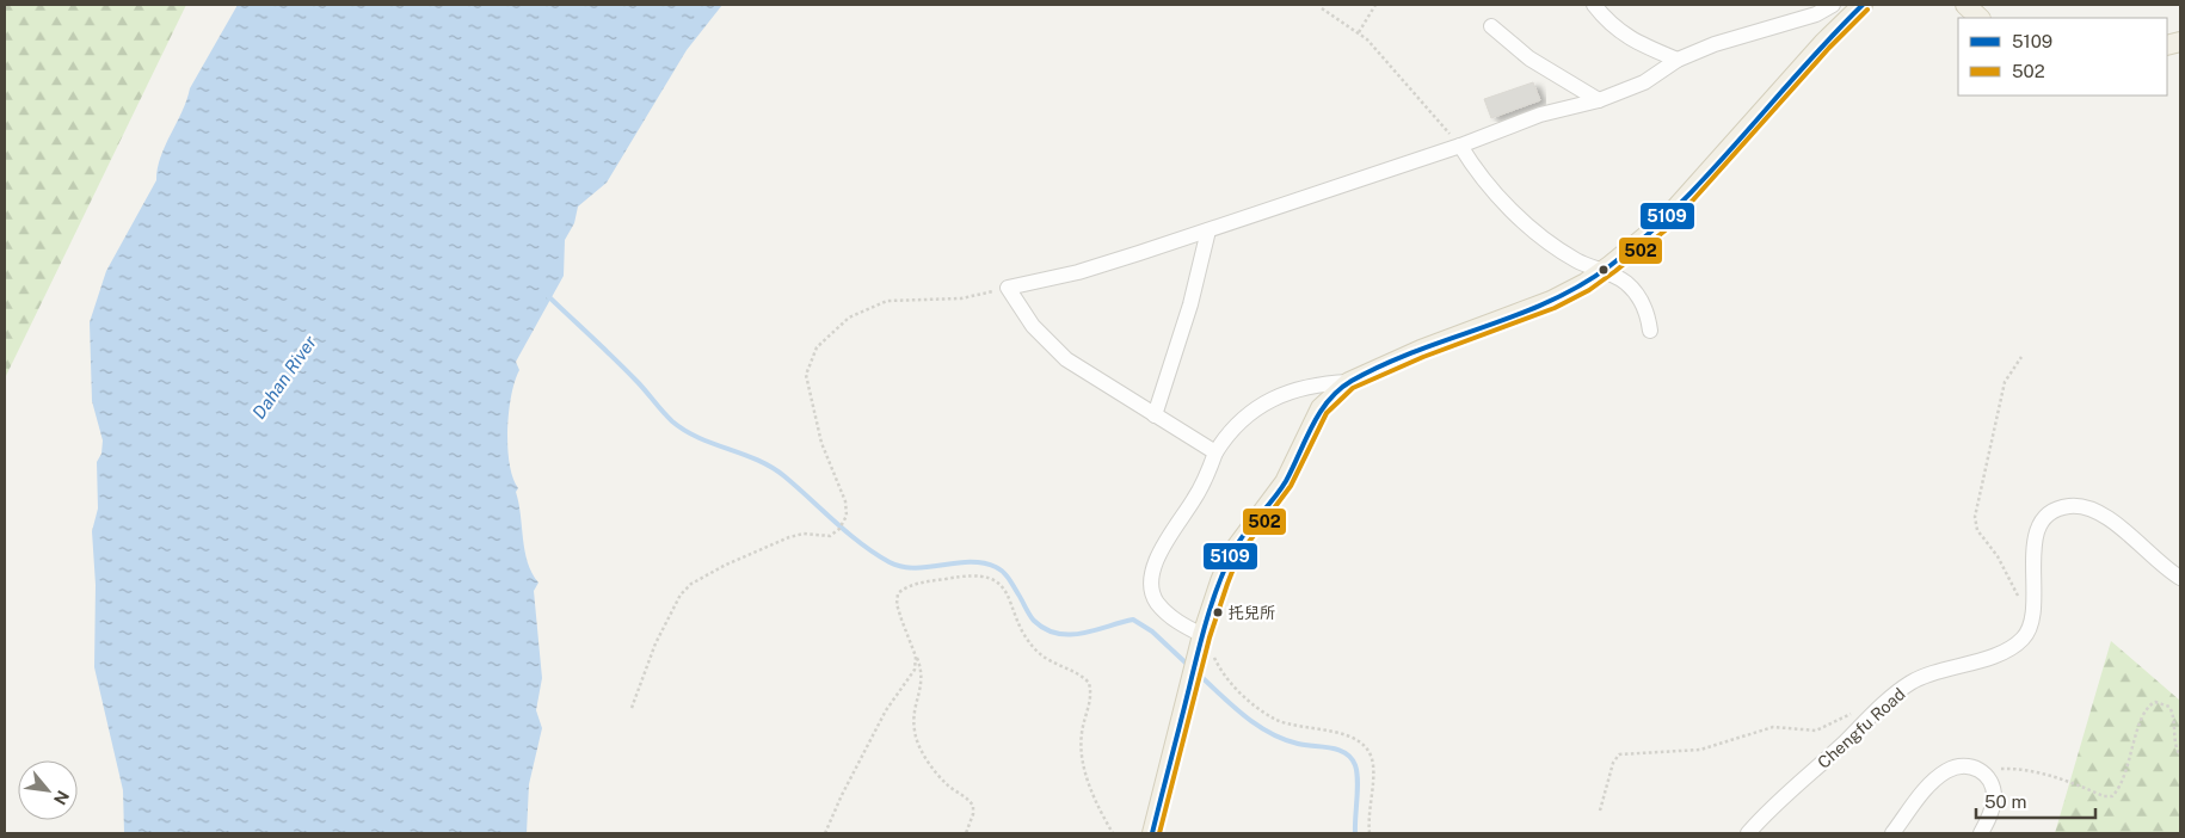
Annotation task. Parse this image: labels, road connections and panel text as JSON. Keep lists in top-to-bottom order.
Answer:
{
  "streets": {
    "street": ["Chengfu Road"]
  },
  "water": ["Dahan River"],
  "places": ["托兒所"],
  "lines": ["transit line 5109", "transit line 502"],
  "legend": ["5109", "502"],
  "scale_bar": "50 m",
  "north": "bottom right"
}
